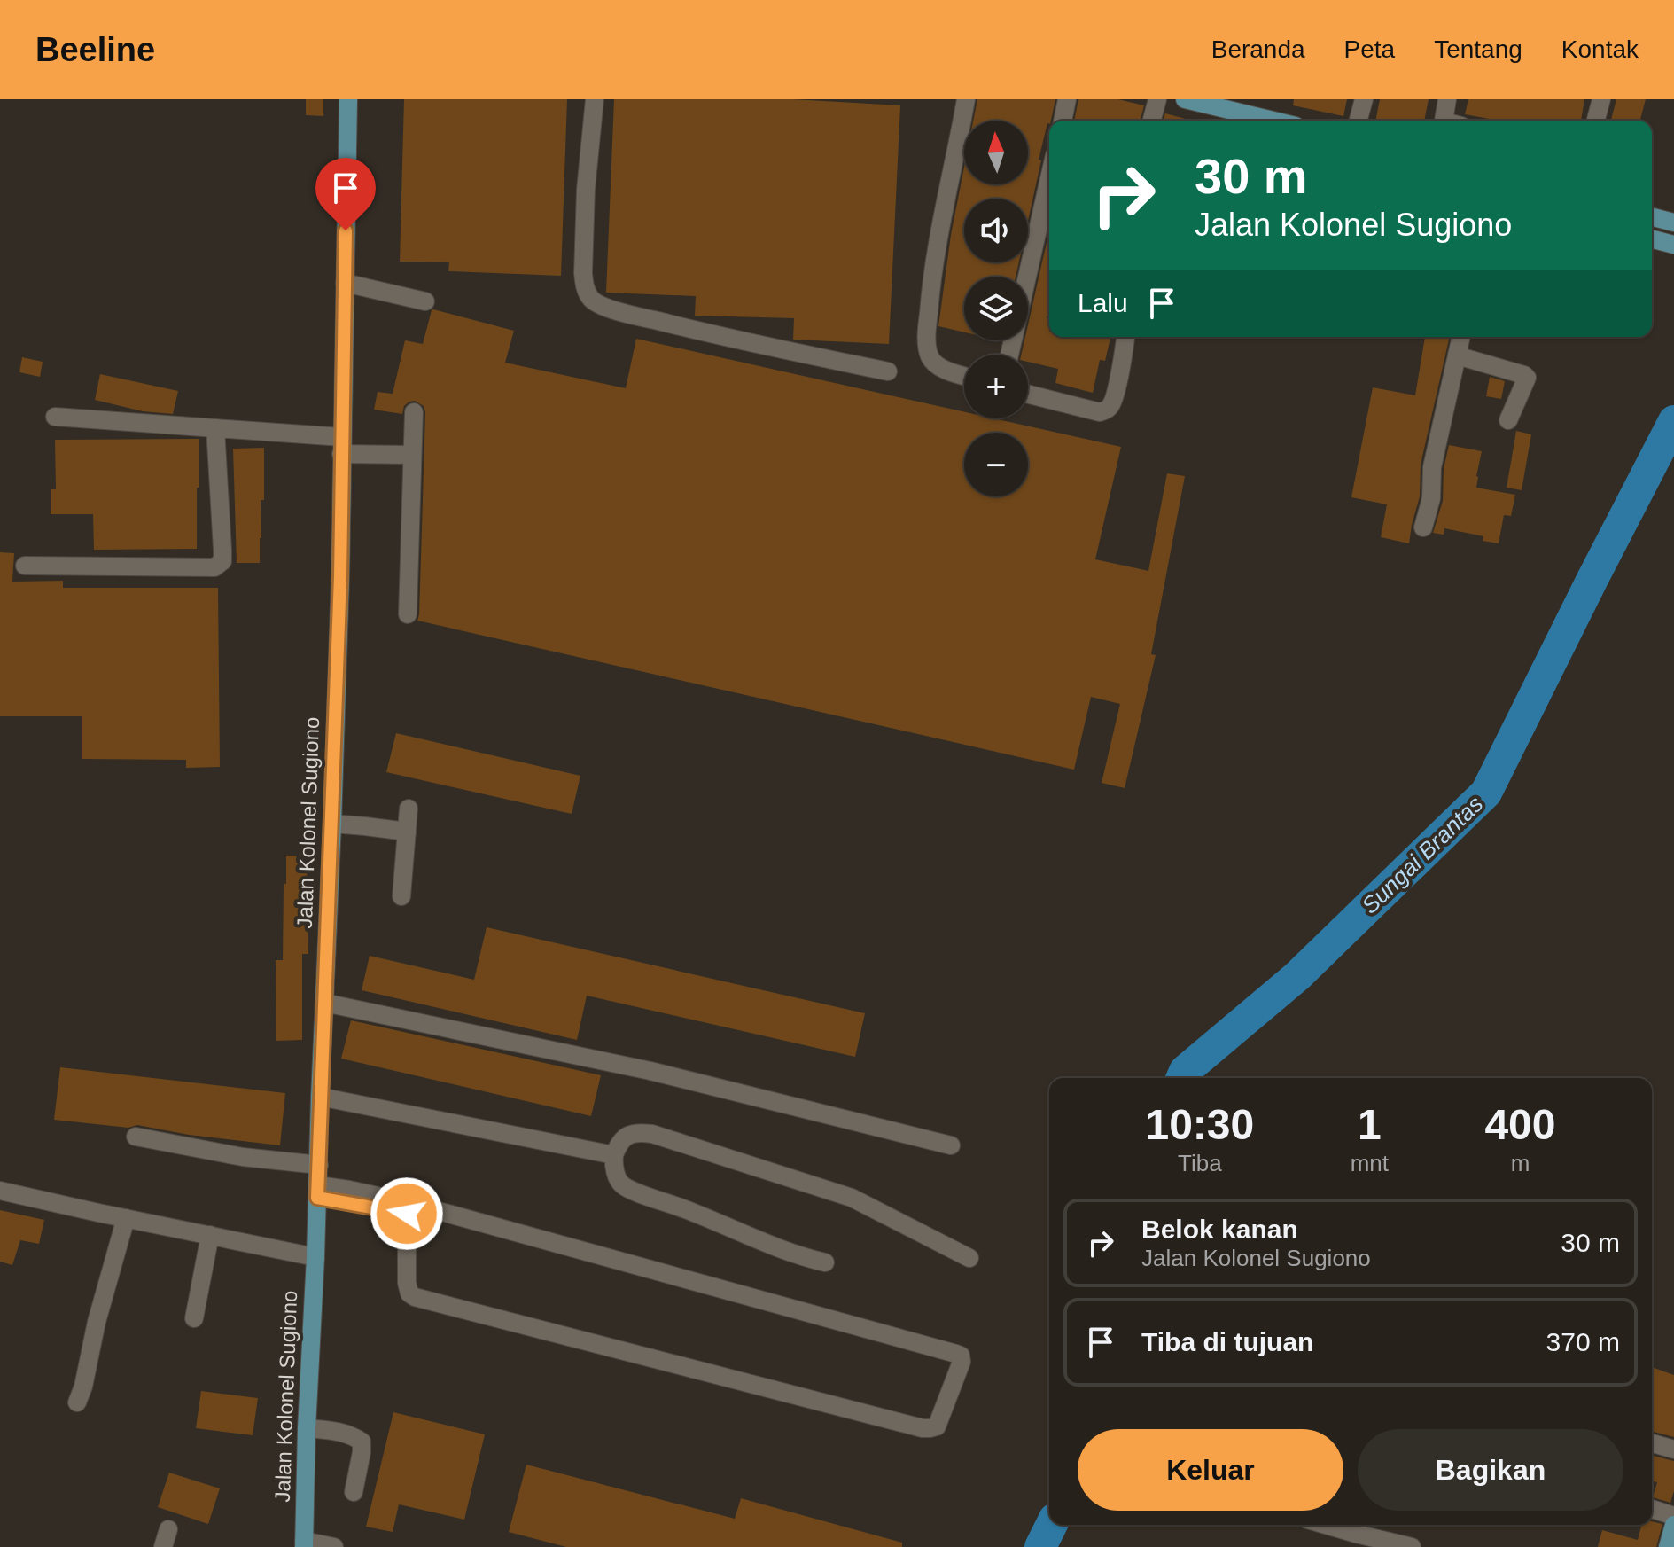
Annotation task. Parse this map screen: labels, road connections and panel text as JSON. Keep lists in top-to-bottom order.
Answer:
{
  "streets": {
    "main road": ["Jalan Kolonel Sugiono"]
  },
  "water": ["Sungai Brantas"],
  "north": "top",
  "page": {
    "header": "Beeline",
    "nav": [
      "Beranda",
      "Peta",
      "Tentang",
      "Kontak"
    ],
    "map_buttons": ["+", "−"],
    "turn": ["30 m", "Jalan Kolonel Sugiono"],
    "then": "Lalu",
    "eta": [
      "10:30",
      "Tiba",
      "1",
      "mnt",
      "400",
      "m"
    ],
    "list": [
      {
        "name": "Belok kanan",
        "note": "Jalan Kolonel Sugiono",
        "value": "30 m"
      },
      {
        "name": "Tiba di tujuan",
        "value": "370 m"
      }
    ],
    "buttons": ["Keluar", "Bagikan"]
  }
}
